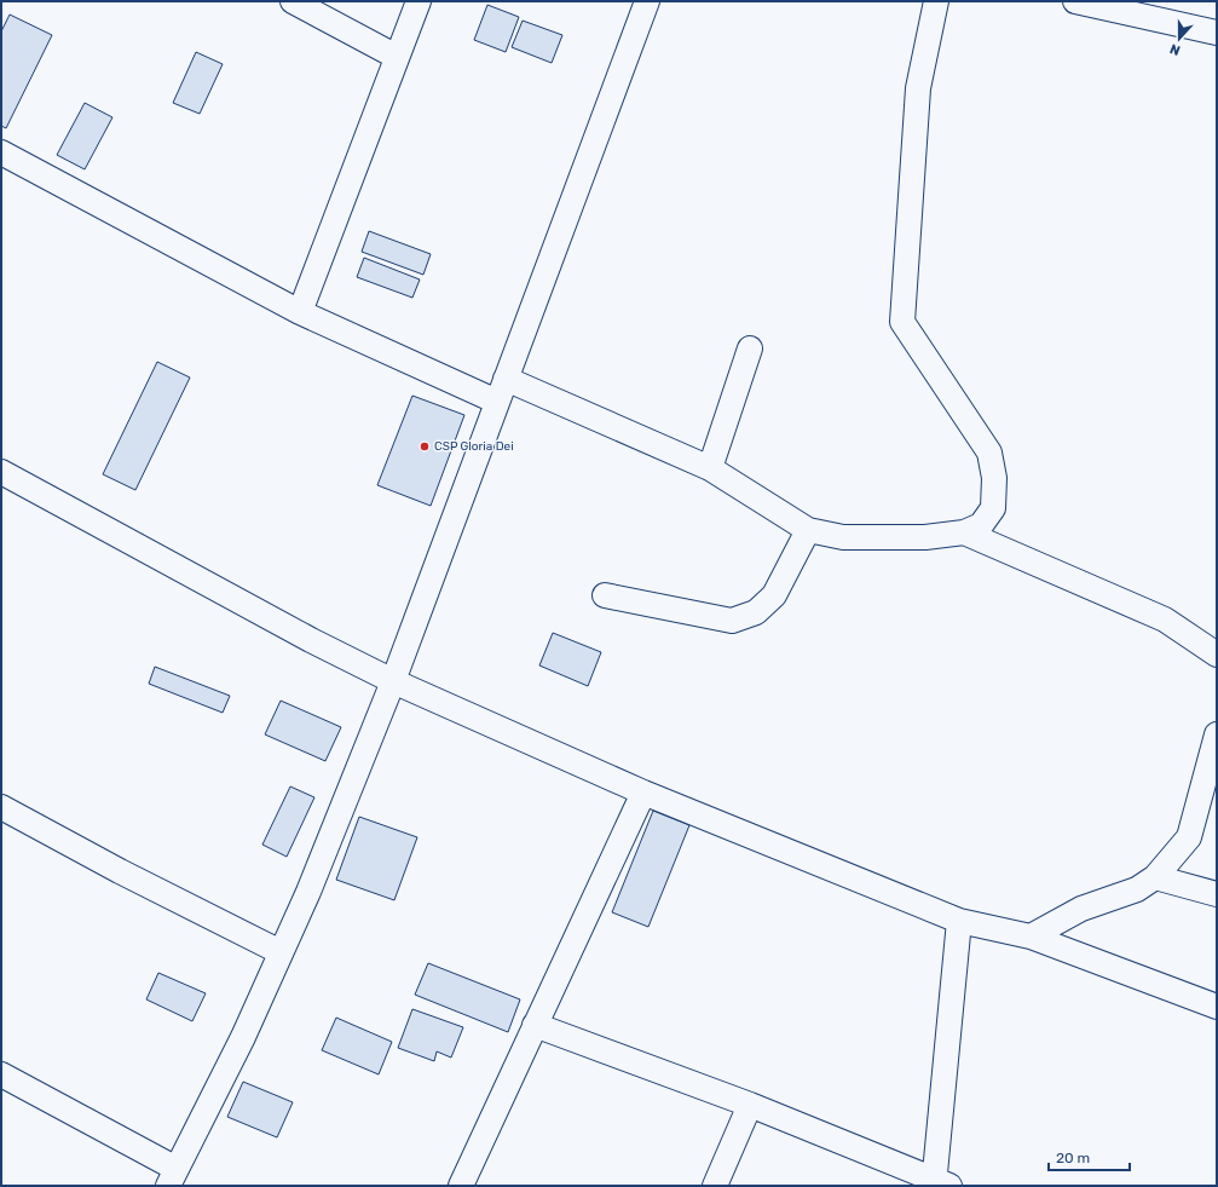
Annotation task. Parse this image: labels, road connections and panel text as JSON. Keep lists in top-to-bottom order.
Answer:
{
  "places": ["CSP Gloria Dei"],
  "scale_bar": "20 m",
  "north": "bottom"
}
